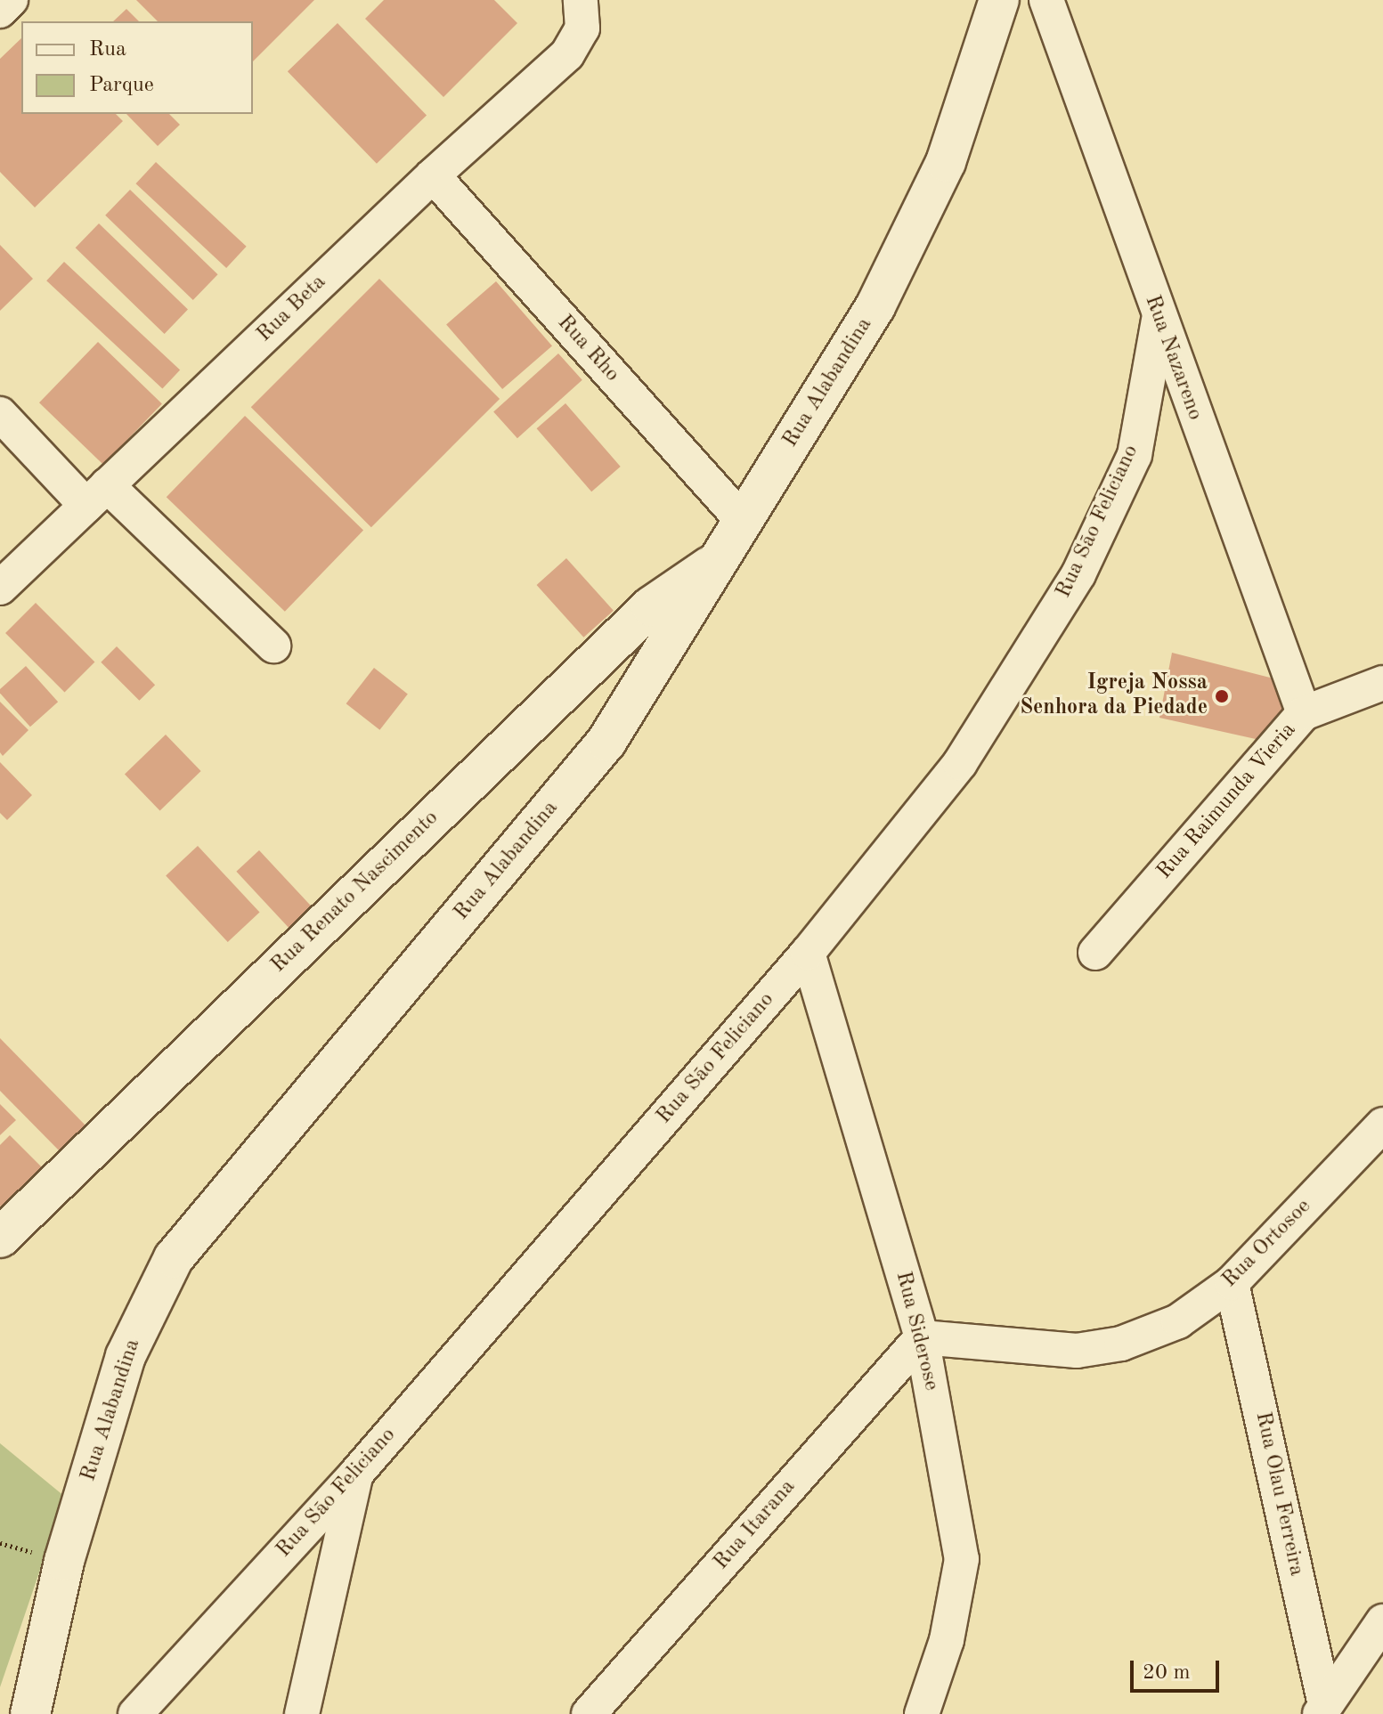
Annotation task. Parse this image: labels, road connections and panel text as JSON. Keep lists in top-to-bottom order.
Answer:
{
  "streets": {
    "street": [
      "Rua Beta",
      "Rua Rho",
      "Rua Nazareno",
      "Rua Alabandina",
      "Rua São Feliciano",
      "Rua Raimunda Vieria",
      "Rua Renato Nascimento",
      "Rua Ortosoe",
      "Rua Siderose",
      "Rua Olau Ferreira",
      "Rua Itarana"
    ]
  },
  "crossings": [
    ["Rua Beta", "Rua Rho"],
    ["Rua Rho", "Rua Alabandina"],
    ["Rua Nazareno", "Rua São Feliciano"],
    ["Rua Nazareno", "Rua Raimunda Vieria"],
    ["Rua Alabandina", "Rua Renato Nascimento"],
    ["Rua São Feliciano", "Rua Siderose"],
    ["Rua Ortosoe", "Rua Siderose"],
    ["Rua Ortosoe", "Rua Olau Ferreira"],
    ["Rua Ortosoe", "Rua Itarana"],
    ["Rua Siderose", "Rua Itarana"]
  ],
  "places": ["Igreja Nossa Senhora da Piedade"],
  "legend": ["Rua", "Parque"],
  "scale_bar": "20 m"
}
